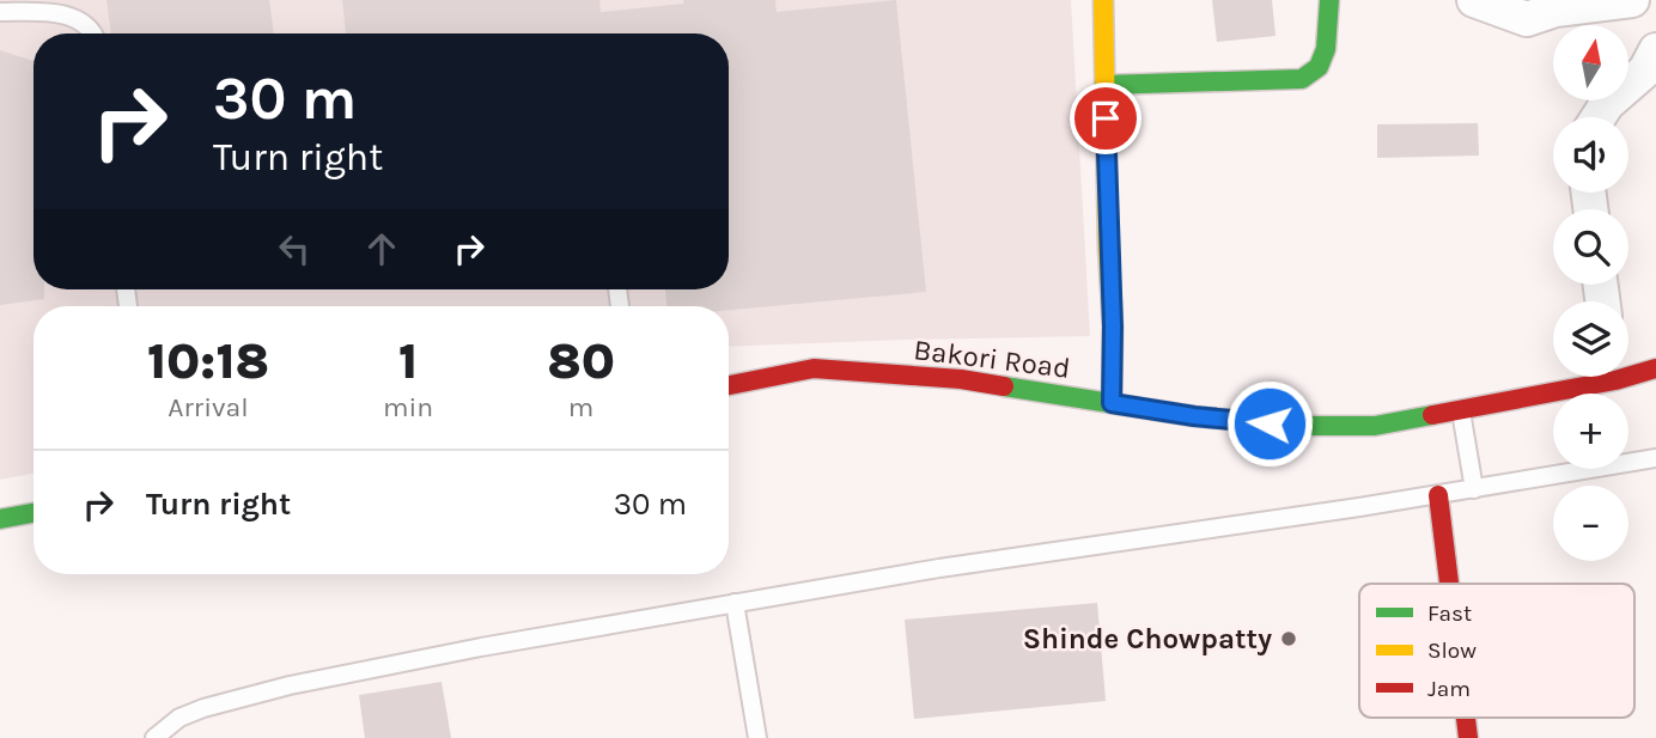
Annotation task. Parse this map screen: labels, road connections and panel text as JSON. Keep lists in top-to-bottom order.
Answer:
{
  "streets": {
    "street": ["Bakori Road"]
  },
  "places": ["Shinde Chowpatty"],
  "legend": ["Fast", "Slow", "Jam"],
  "north": "top",
  "page": {
    "map_buttons": ["+", "−"],
    "turn": ["30 m", "Turn right"],
    "eta": [
      "10:18",
      "Arrival",
      "1",
      "min",
      "80",
      "m"
    ],
    "list": [
      {
        "name": "Turn right",
        "value": "30 m"
      }
    ]
  }
}
